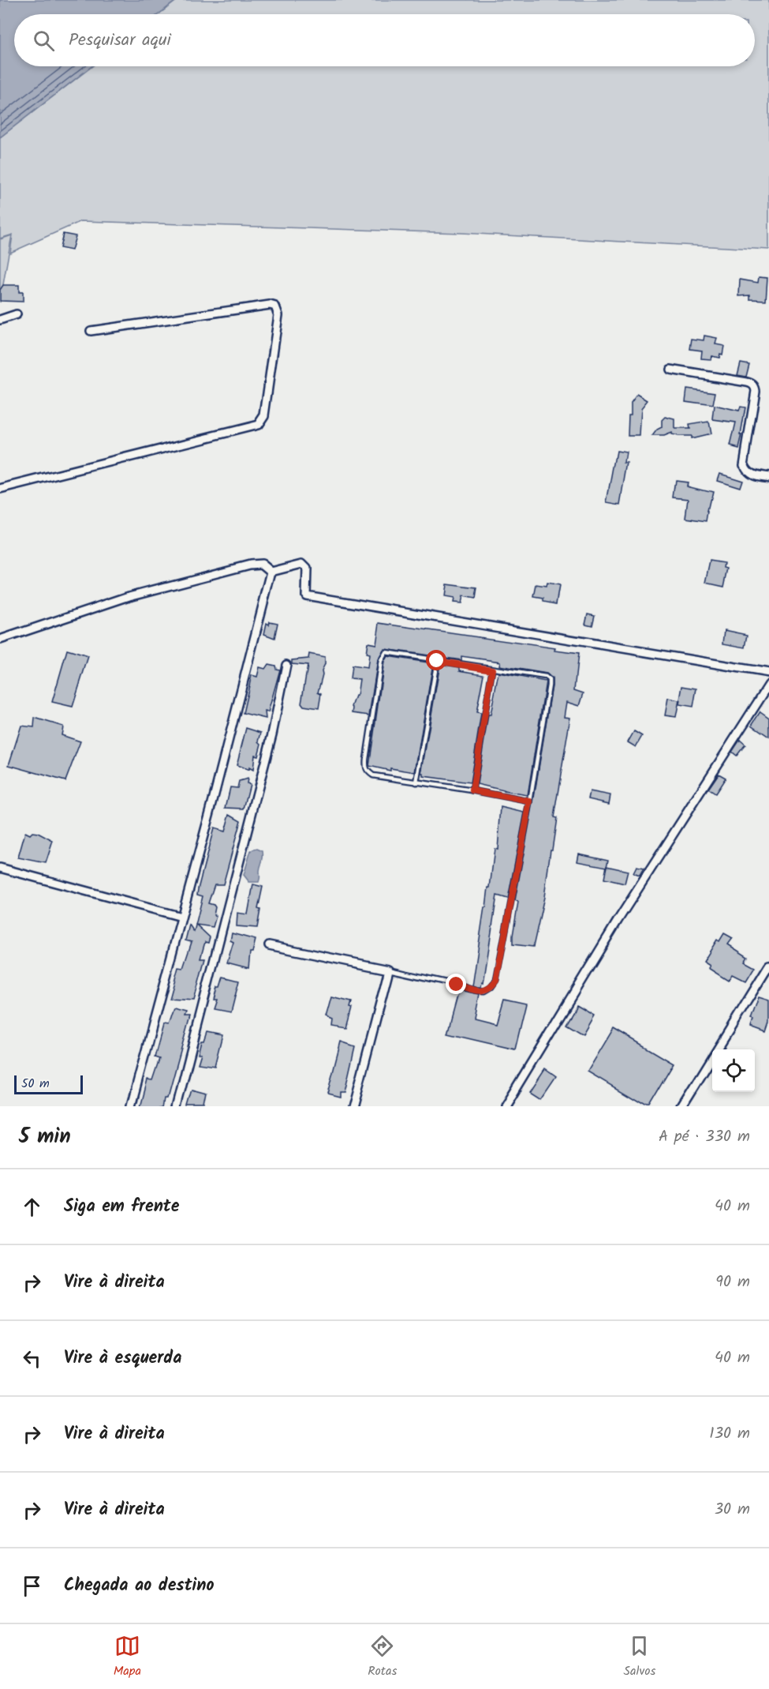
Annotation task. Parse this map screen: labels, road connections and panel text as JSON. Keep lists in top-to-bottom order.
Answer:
{
  "scale_bar": "50 m",
  "page": {
    "search": "Pesquisar aqui",
    "scale": "50 m",
    "heading": ["5 min", "A pé · 330 m"],
    "list": [
      ["Siga em frente", "40 m"],
      ["Vire à direita", "90 m"],
      ["Vire à esquerda", "40 m"],
      ["Vire à direita", "130 m"],
      ["Vire à direita", "30 m"],
      "Chegada ao destino"
    ],
    "nav": ["Mapa", "Rotas", "Salvos"]
  }
}
